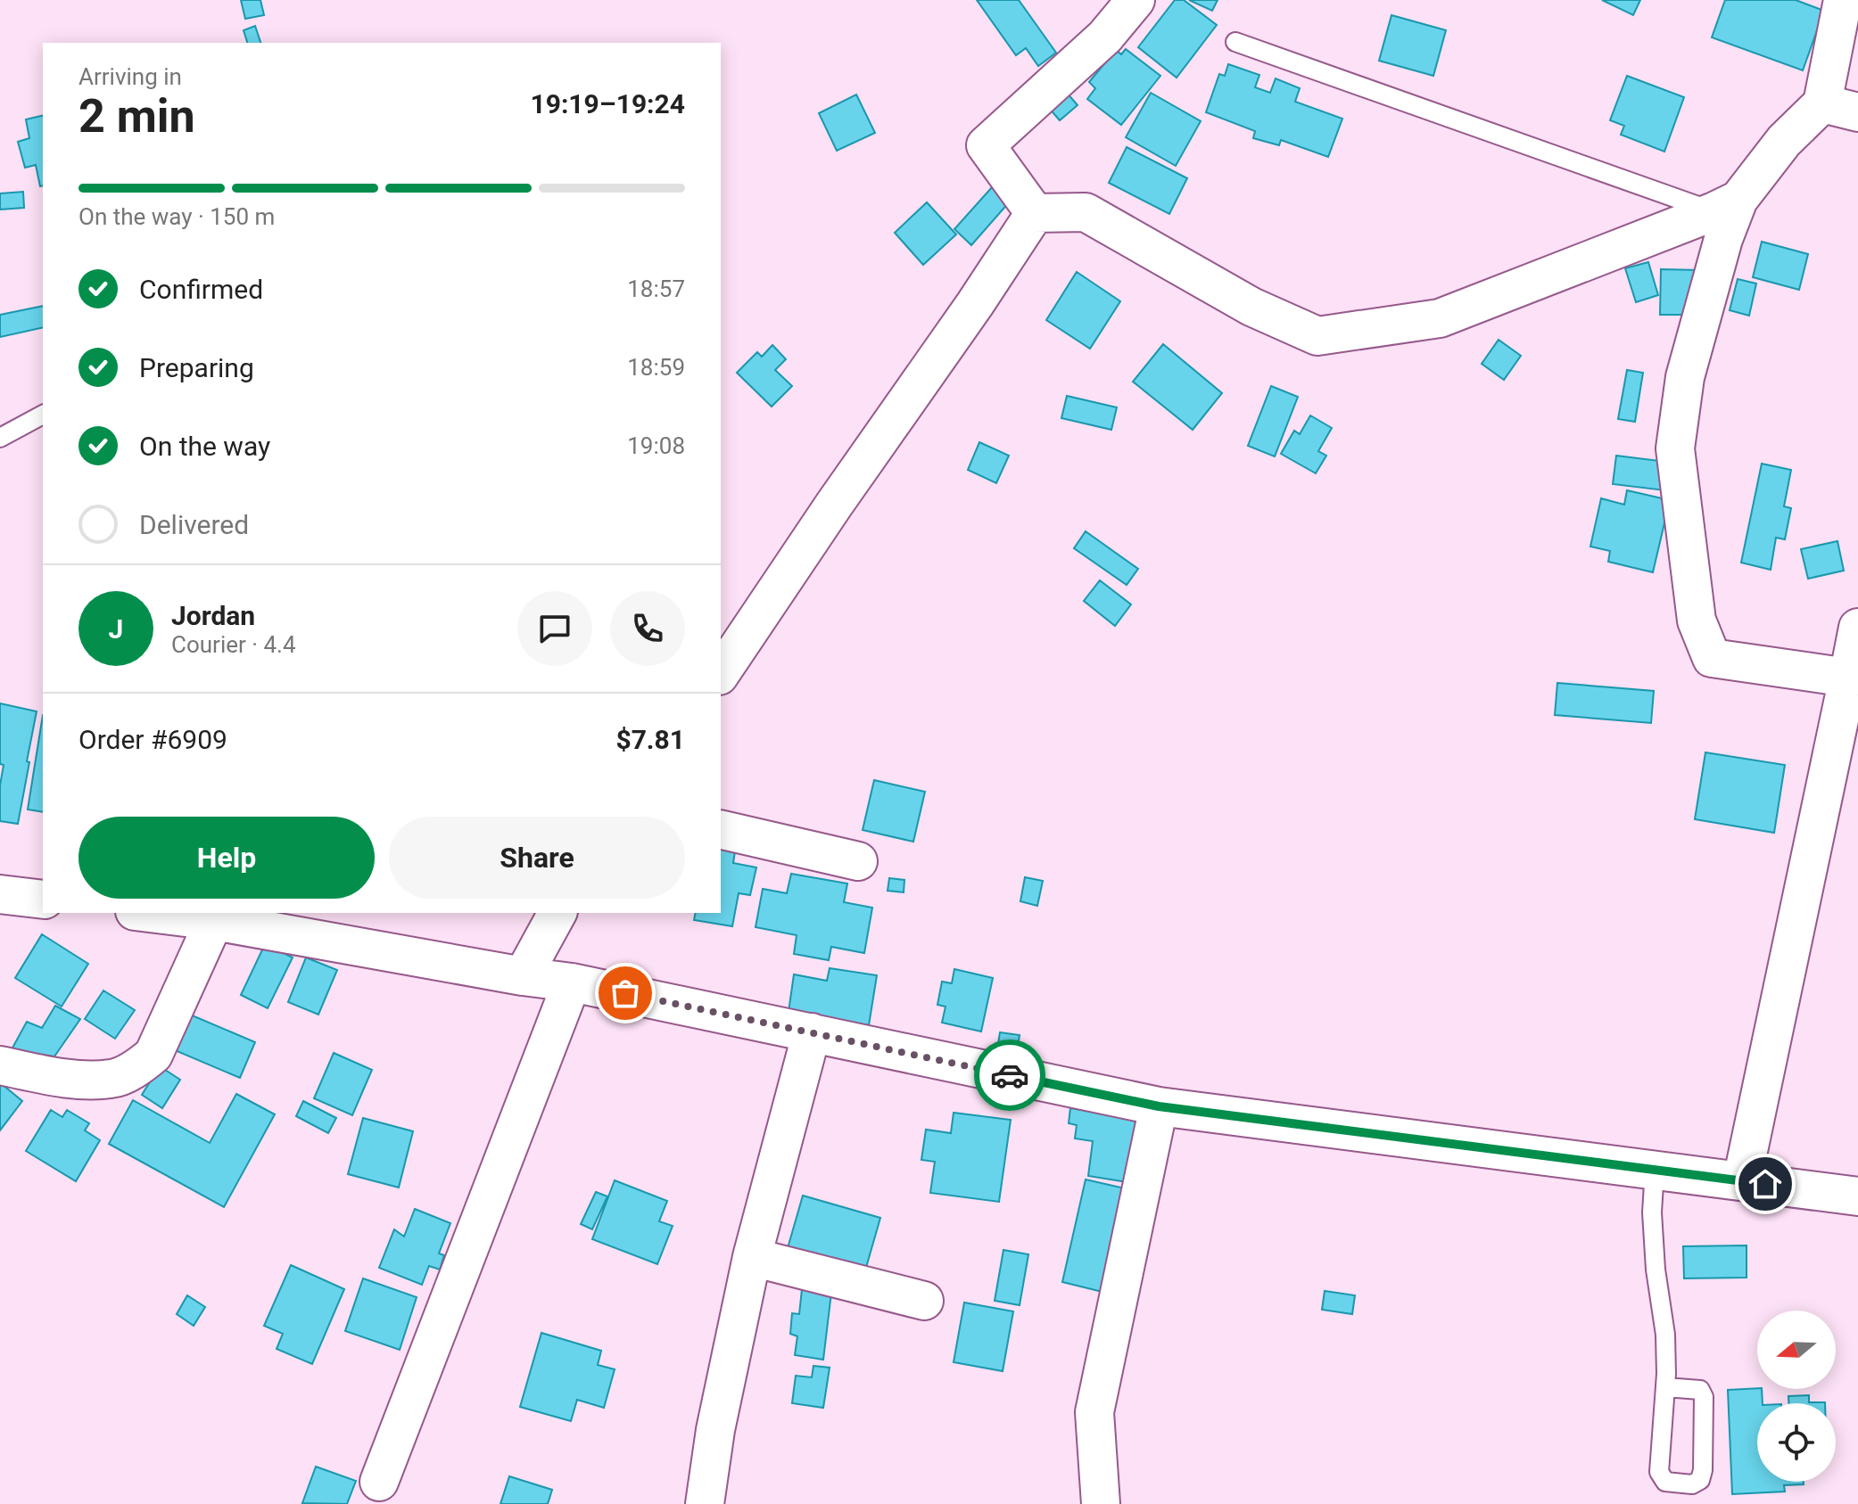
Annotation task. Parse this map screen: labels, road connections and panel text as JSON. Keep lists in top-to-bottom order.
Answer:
{
  "north": "left",
  "page": {
    "heading": ["2 min", "Arriving in", "19:19–19:24"],
    "panel": [
      "Jordan",
      "Courier · 4.4",
      "Order #6909",
      "$7.81"
    ],
    "bar": "On the way · 150 m",
    "list": [
      ["Confirmed", "18:57"],
      ["Preparing", "18:59"],
      ["On the way", "19:08"],
      "Delivered"
    ],
    "round": "J",
    "buttons": ["Help", "Share"]
  }
}
